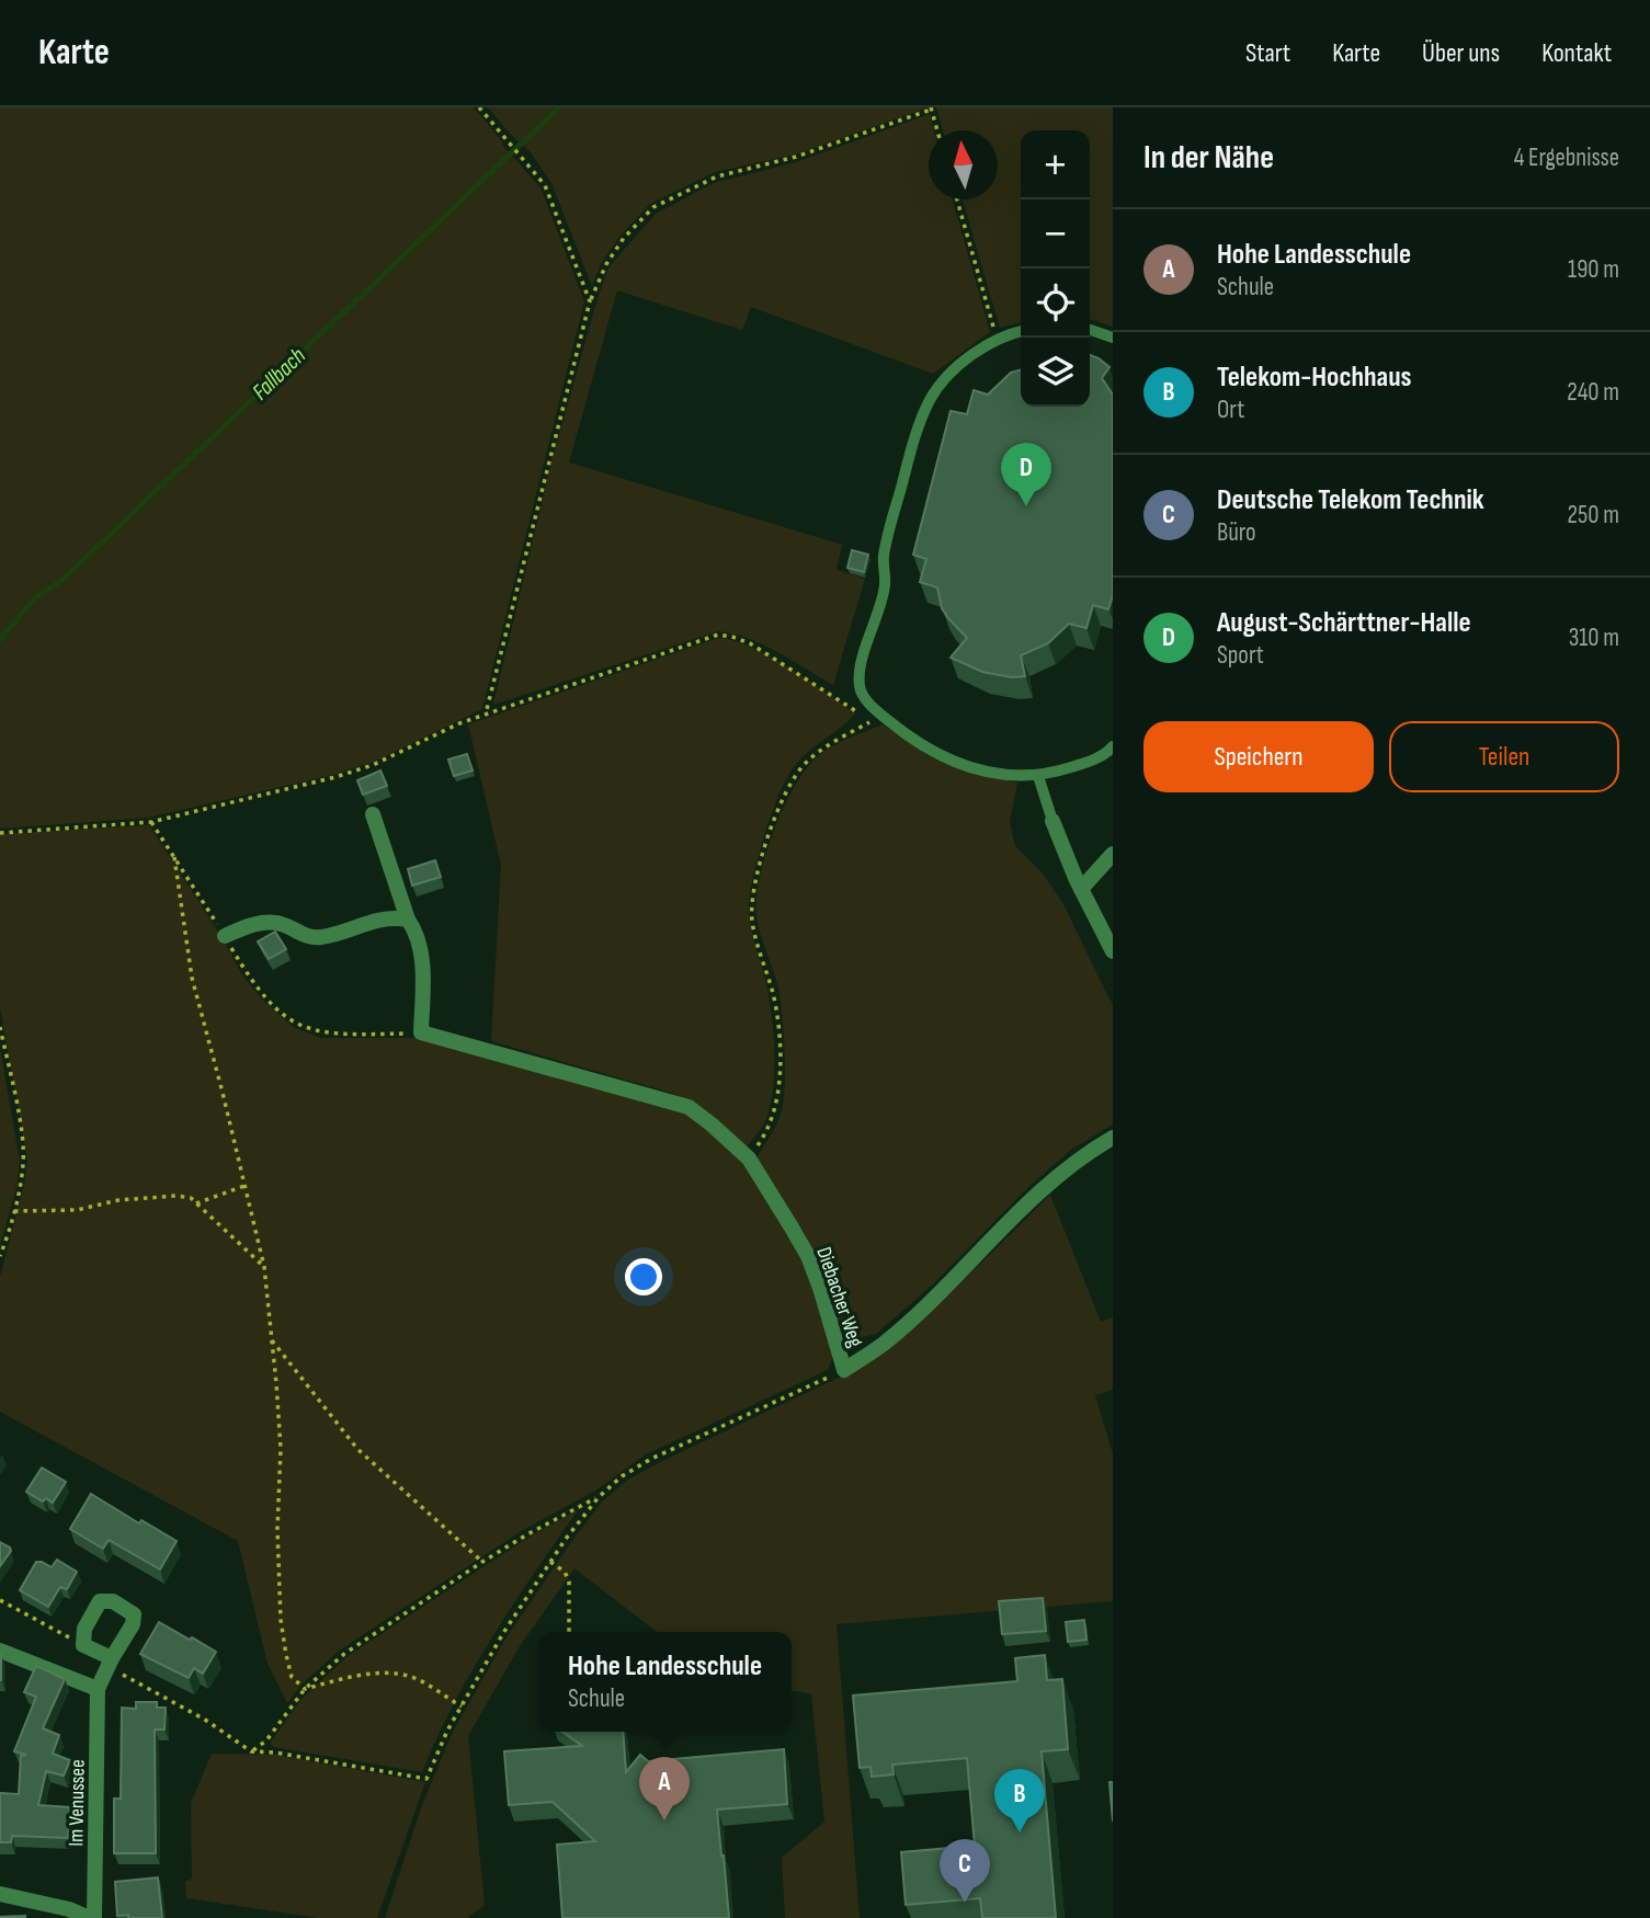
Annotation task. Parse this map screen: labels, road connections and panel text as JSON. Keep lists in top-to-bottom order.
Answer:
{
  "streets": {
    "street": ["Diebacher Weg", "Im Venussee"]
  },
  "water": ["Fallbach"],
  "north": "top",
  "page": {
    "header": "Karte",
    "nav": [
      "Start",
      "Karte",
      "Über uns",
      "Kontakt"
    ],
    "heading": ["In der Nähe", "4 Ergebnisse"],
    "map_buttons": ["+", "−"],
    "list": [
      {
        "mark": "A",
        "name": "Hohe Landesschule",
        "note": "Schule",
        "value": "190 m"
      },
      {
        "mark": "B",
        "name": "Telekom-Hochhaus",
        "note": "Ort",
        "value": "240 m"
      },
      {
        "mark": "C",
        "name": "Deutsche Telekom Technik",
        "note": "Büro",
        "value": "250 m"
      },
      {
        "mark": "D",
        "name": "August-Schärttner-Halle",
        "note": "Sport",
        "value": "310 m"
      }
    ],
    "pins": [
      "D",
      "A",
      "B",
      "C"
    ],
    "buttons": ["Speichern", "Teilen"],
    "popup": ["Hohe Landesschule", "Schule"]
  }
}
